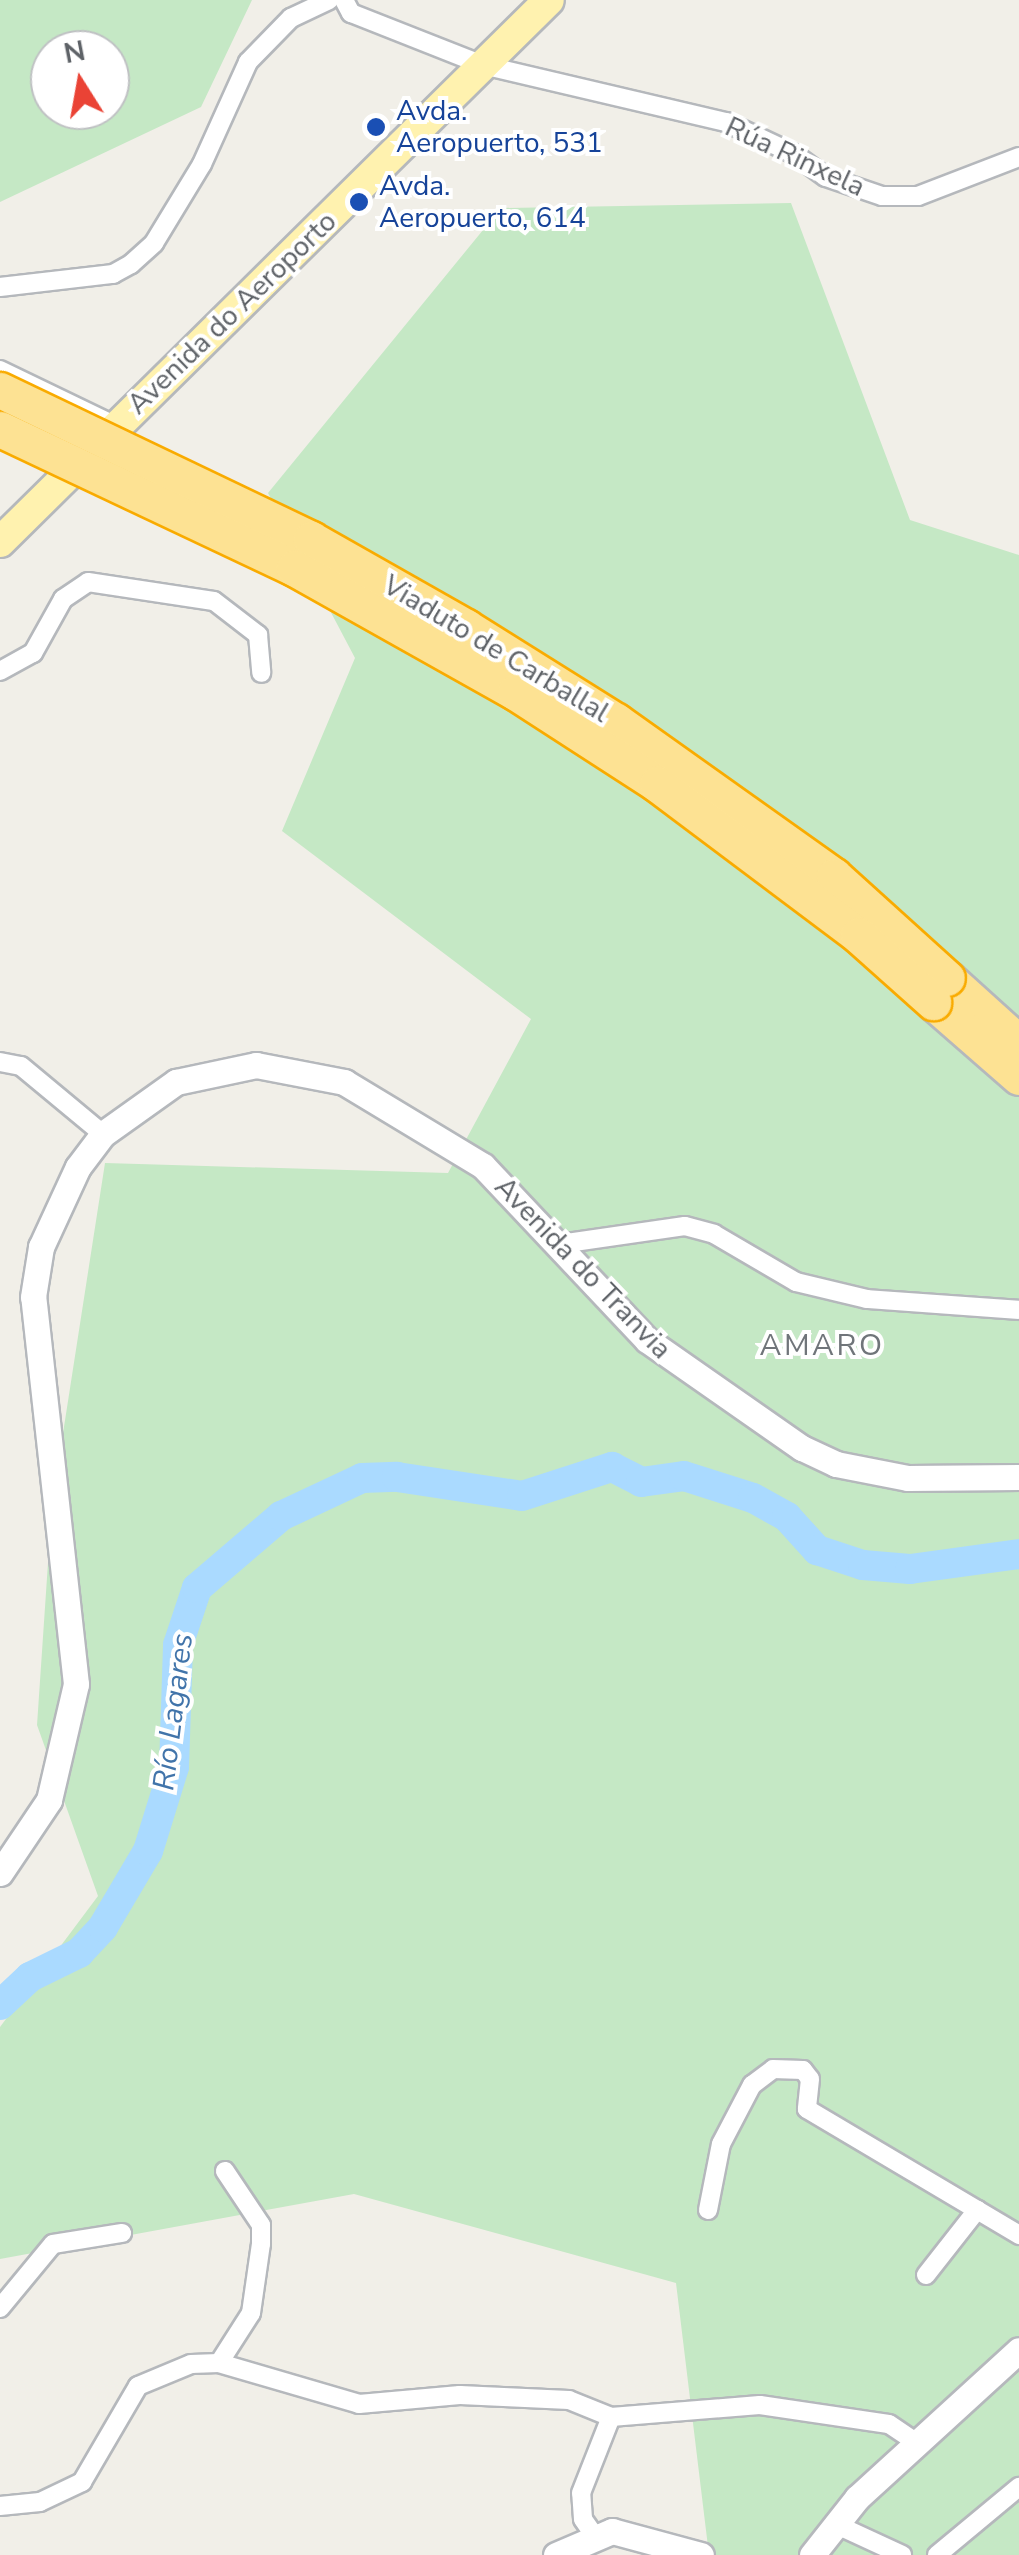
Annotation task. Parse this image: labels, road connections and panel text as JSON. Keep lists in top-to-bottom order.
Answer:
{
  "streets": {
    "highway": ["Viaduto de Carballal"],
    "main road": ["Avenida do Aeroporto", "Avenida do Tranvia"],
    "street": ["Rúa Rinxela"]
  },
  "crossings": [
    ["Rúa Rinxela", "Avenida do Aeroporto"]
  ],
  "districts": ["AMARO"],
  "water": ["Río Lagares"],
  "places": ["Avda. Aeropuerto, 531", "Avda. Aeropuerto, 614"],
  "north": "top"
}
